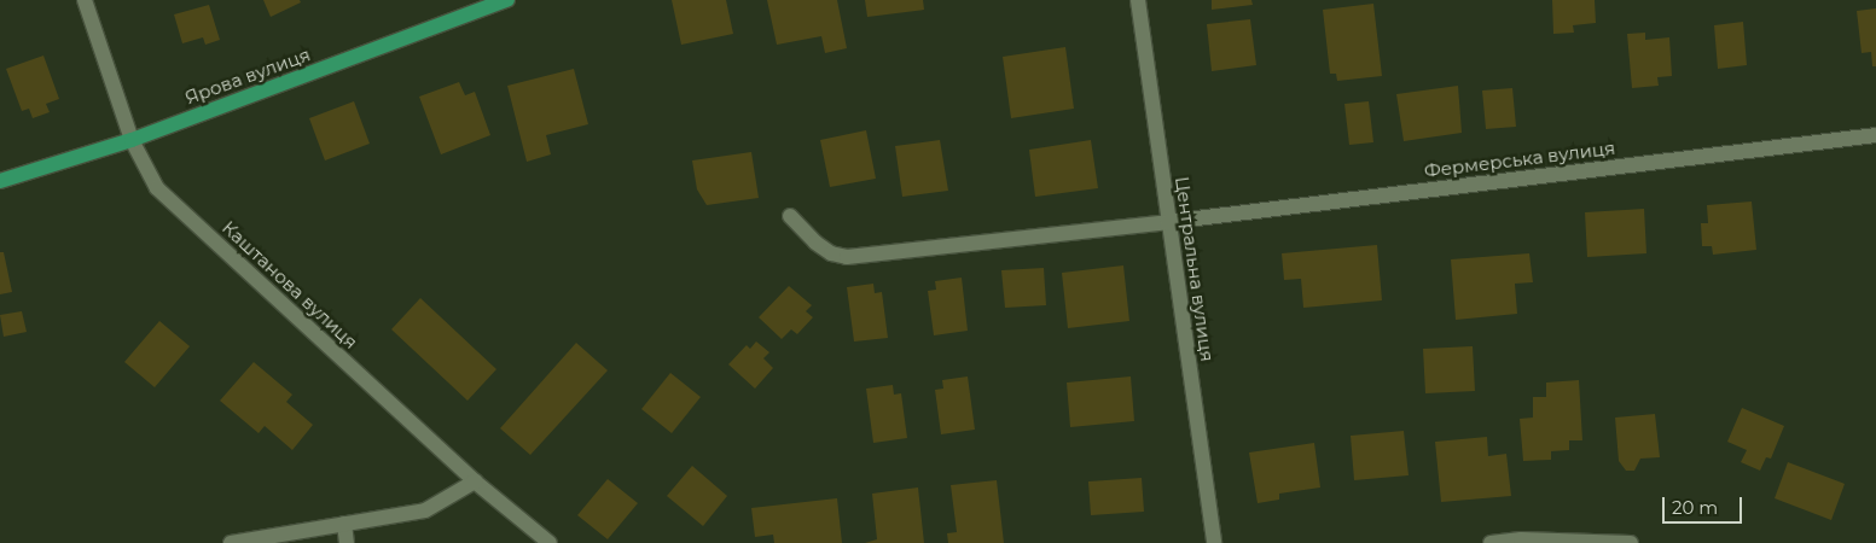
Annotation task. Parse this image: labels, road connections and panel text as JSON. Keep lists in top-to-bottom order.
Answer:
{
  "streets": {
    "main road": ["Ярова вулиця"],
    "street": ["Фермерська вулиця", "Центральна вулиця", "Каштанова вулиця"]
  },
  "crossings": [
    ["Ярова вулиця", "Каштанова вулиця"],
    ["Фермерська вулиця", "Центральна вулиця"]
  ],
  "scale_bar": "20 m"
}
